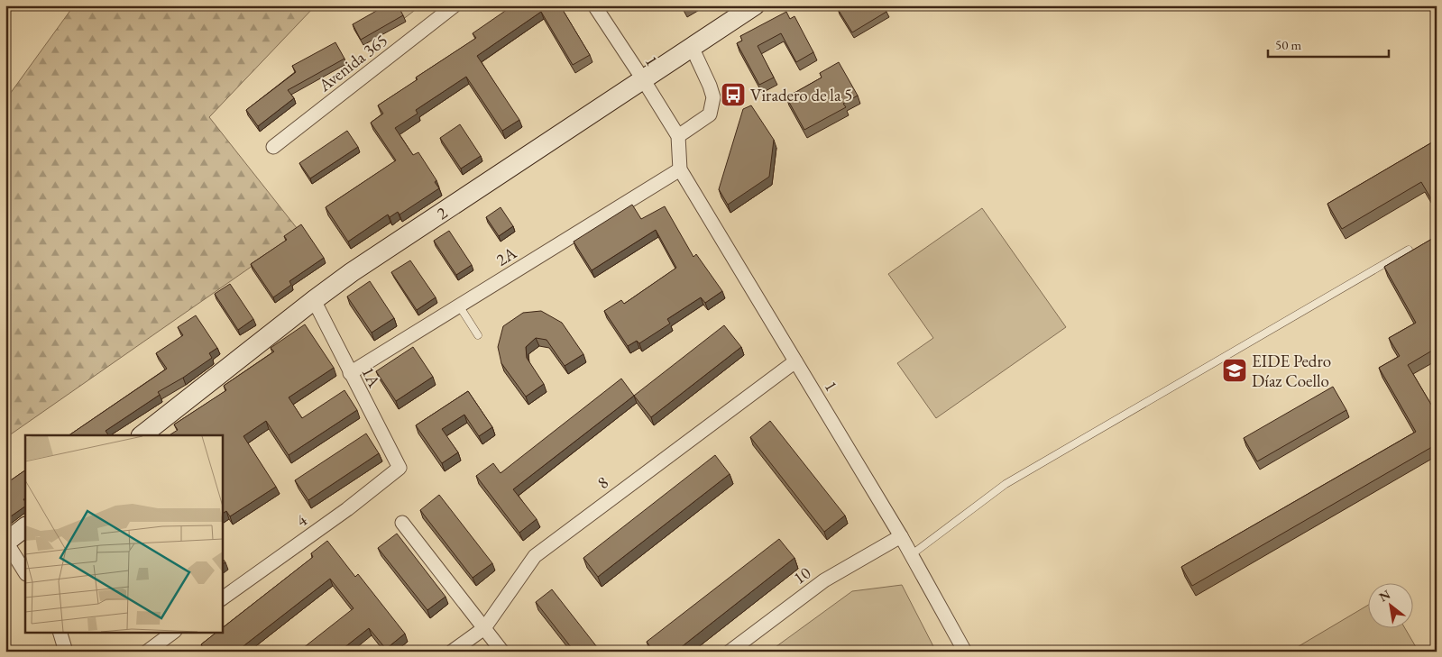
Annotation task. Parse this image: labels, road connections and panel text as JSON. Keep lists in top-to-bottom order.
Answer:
{
  "streets": {
    "street": [
      "1",
      "Avenida 365",
      "2",
      "2A",
      "1A",
      "8",
      "4",
      "10"
    ]
  },
  "crossings": [
    ["1", "2"],
    ["1", "2A"],
    ["1", "8"],
    ["1", "10"],
    ["2", "1A"],
    ["2A", "1A"],
    ["1A", "4"]
  ],
  "places": {
    "bus stop": ["Viradero de la 5"],
    "school or university": ["EIDE Pedro Díaz Coello"]
  },
  "scale_bar": "50 m",
  "north": "top left"
}
